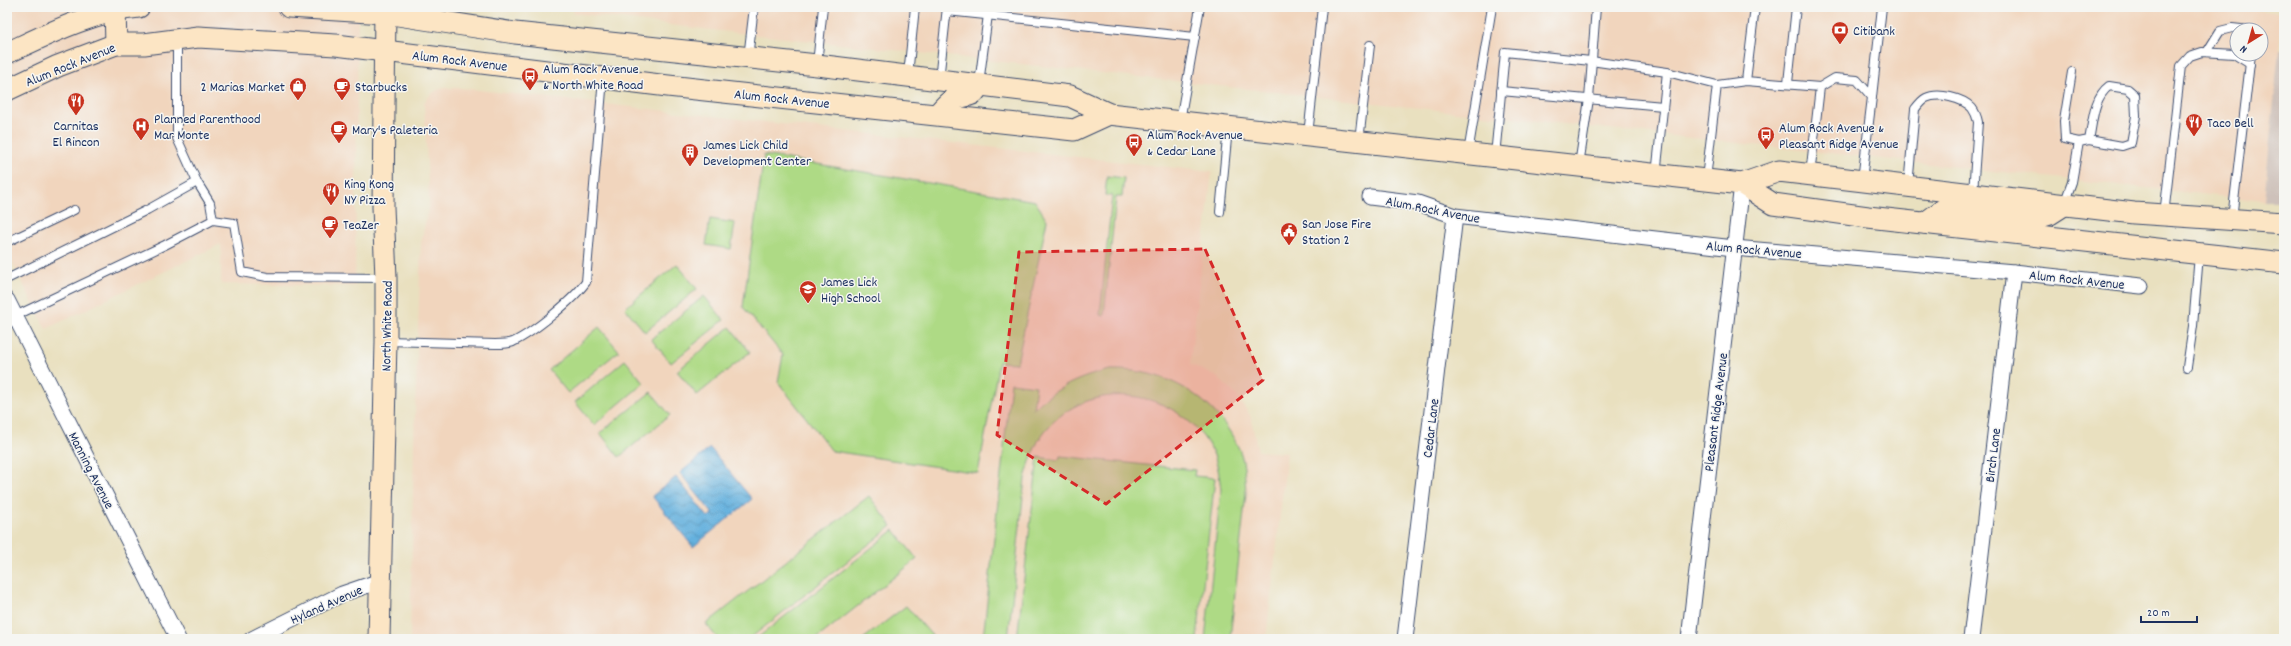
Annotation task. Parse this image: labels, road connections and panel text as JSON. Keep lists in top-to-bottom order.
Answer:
{
  "streets": {
    "main road": ["Alum Rock Avenue", "North White Road"],
    "street": [
      "Pleasant Ridge Avenue",
      "Cedar Lane",
      "Birch Lane",
      "Manning Avenue",
      "Hyland Avenue"
    ]
  },
  "crossings": [
    ["Alum Rock Avenue", "North White Road"],
    ["Alum Rock Avenue", "Pleasant Ridge Avenue"],
    ["Alum Rock Avenue", "Cedar Lane"],
    ["Alum Rock Avenue", "Birch Lane"],
    ["North White Road", "Hyland Avenue"]
  ],
  "places": {
    "bank": ["Citibank"],
    "bus stop": ["Alum Rock Avenue & North White Road", "Alum Rock Avenue & Pleasant Ridge Avenue", "Alum Rock Avenue & Cedar Lane"],
    "shop": ["2 Marias Market"],
    "cafe": ["Starbucks", "Mary's Paleteria", "TeaZer"],
    "restaurant": ["Carnitas El Rincon", "Taco Bell", "King Kong NY Pizza"],
    "hospital": ["Planned Parenthood Mar Monte"],
    "building": ["James Lick Child Development Center"],
    "public building": ["San Jose Fire Station 2"],
    "school or university": ["James Lick High School"]
  },
  "scale_bar": "20 m",
  "north": "bottom left"
}
